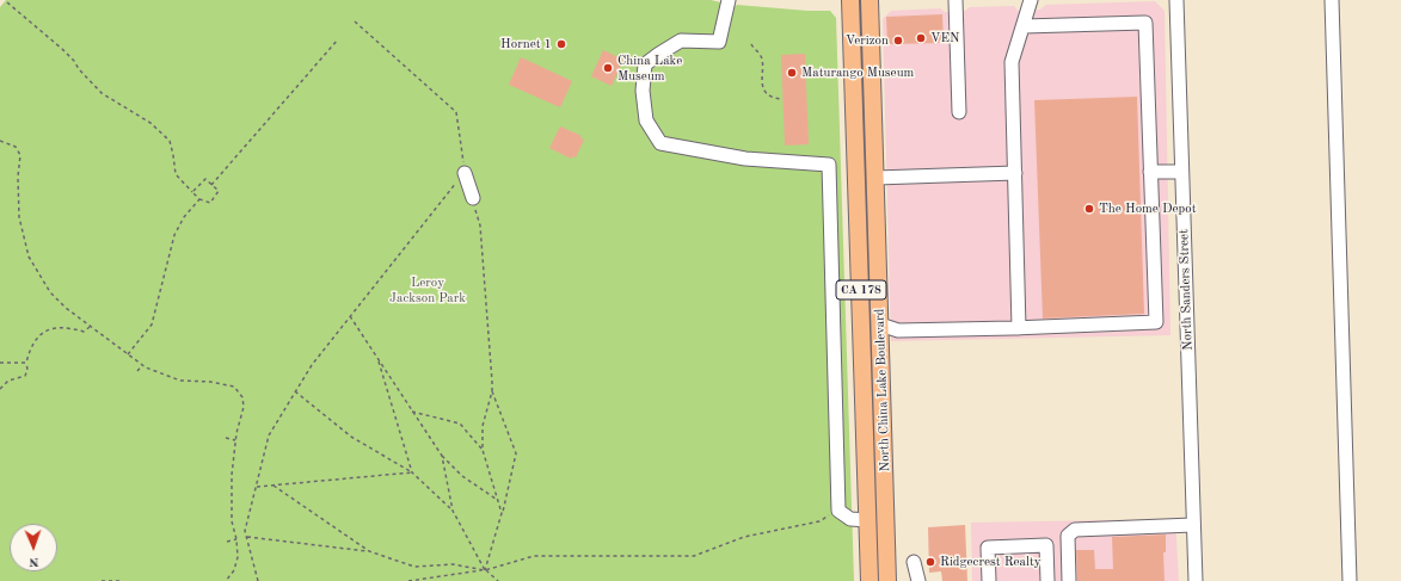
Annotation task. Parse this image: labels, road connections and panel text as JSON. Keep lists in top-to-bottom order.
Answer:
{
  "streets": {
    "main road": ["CA 178", "North China Lake Boulevard"],
    "street": ["North Sanders Street"]
  },
  "parks": ["Leroy Jackson Park"],
  "places": [
    "VEN",
    "Verizon",
    "Hornet 1",
    "China Lake Museum",
    "Maturango Museum",
    "The Home Depot",
    "Ridgecrest Realty"
  ],
  "north": "bottom"
}
